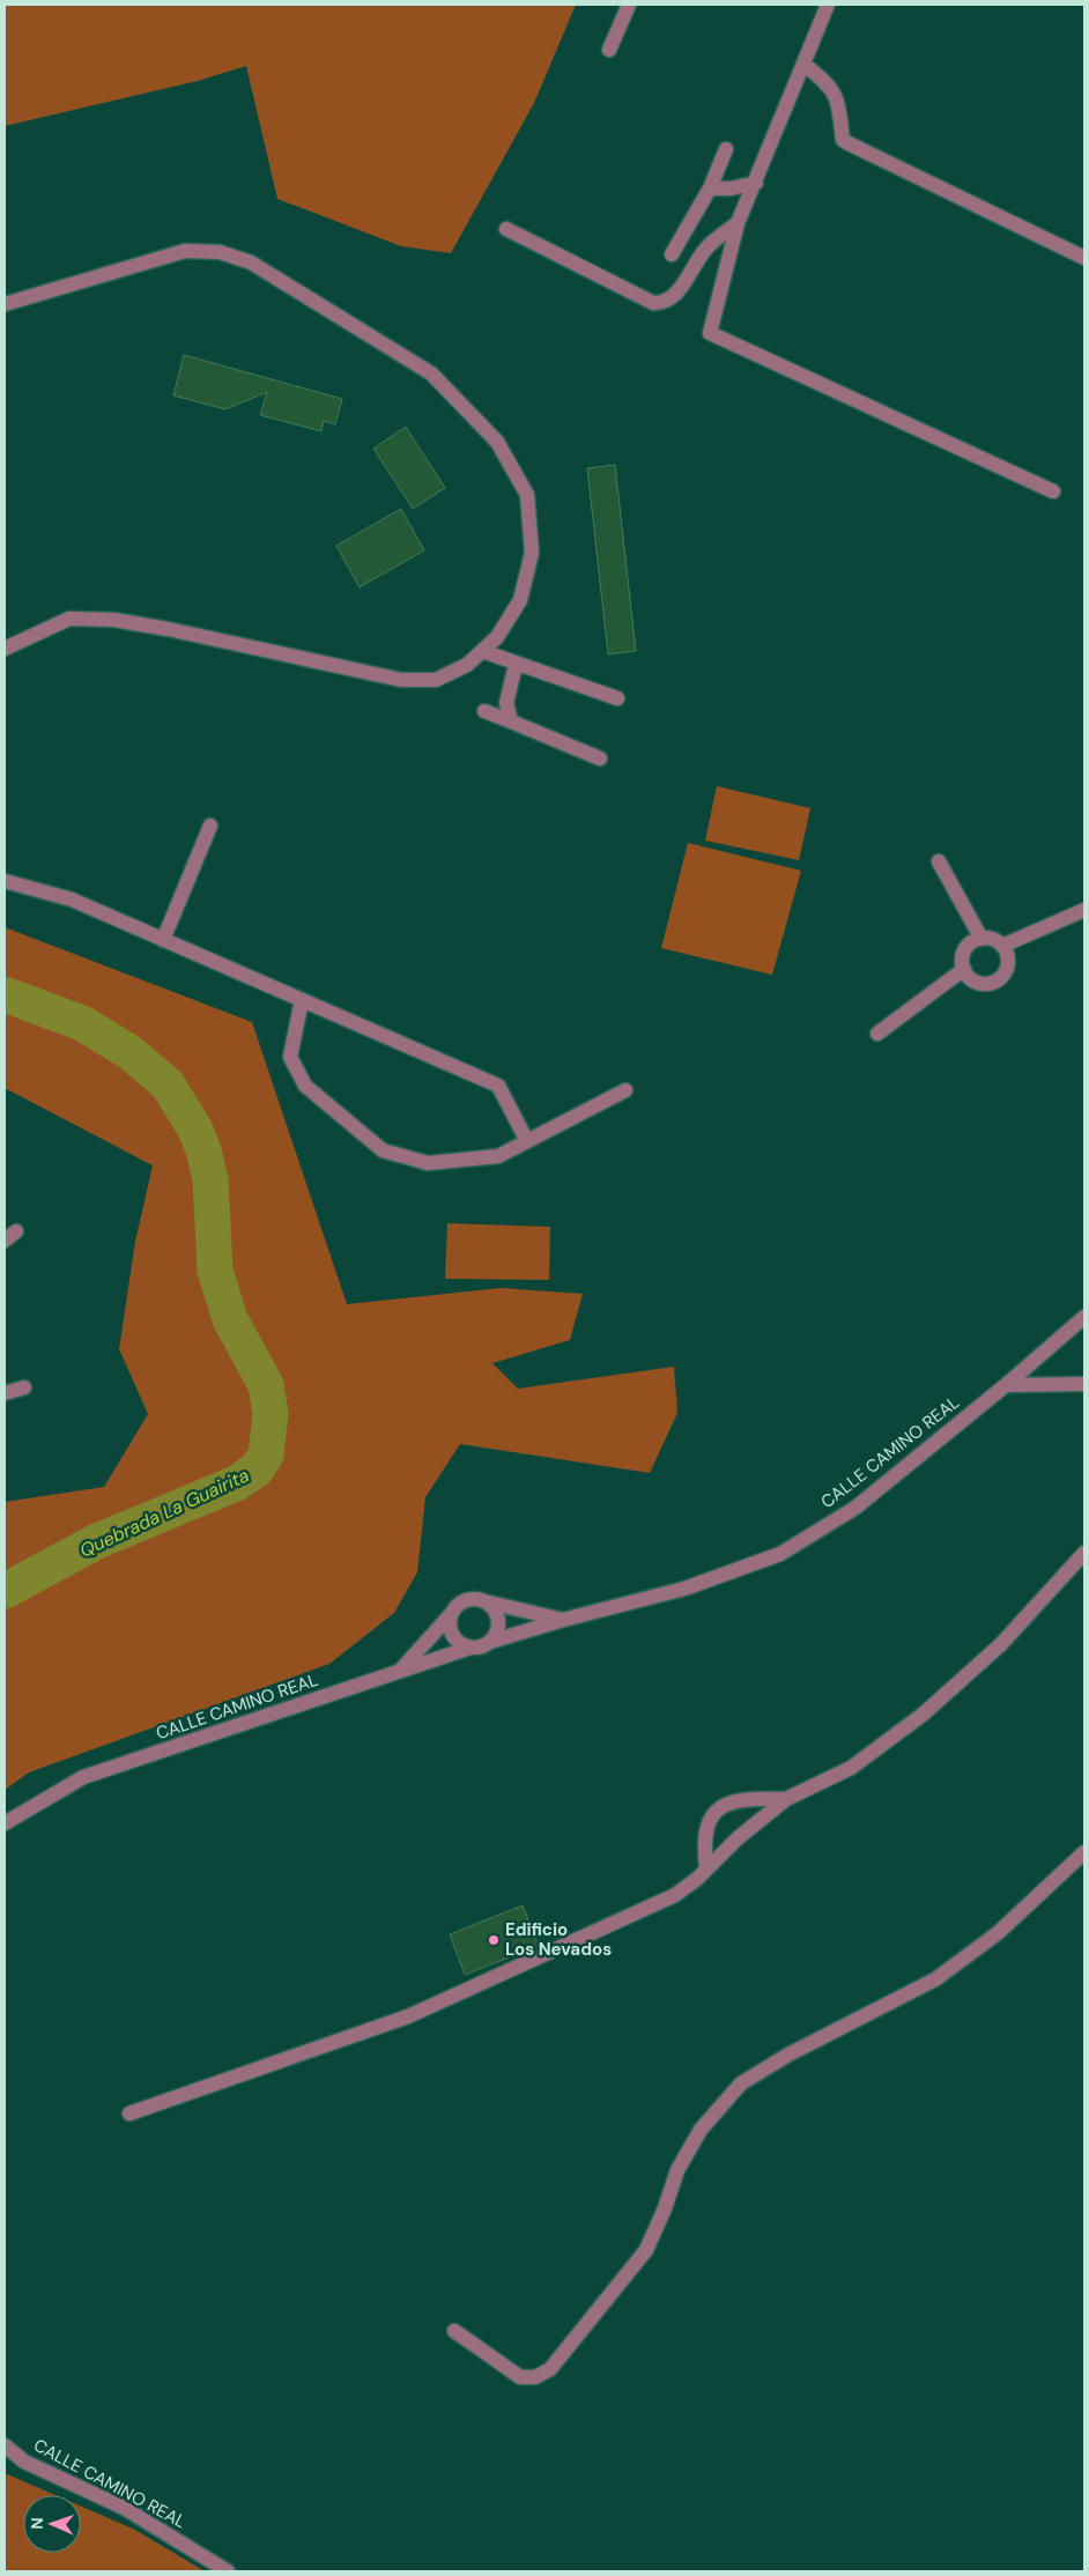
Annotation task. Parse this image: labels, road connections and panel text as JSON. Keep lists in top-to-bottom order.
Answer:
{
  "streets": {
    "street": ["CALLE CAMINO REAL"]
  },
  "water": ["Quebrada La Guairita"],
  "places": ["Edificio Los Nevados"],
  "north": "left"
}
